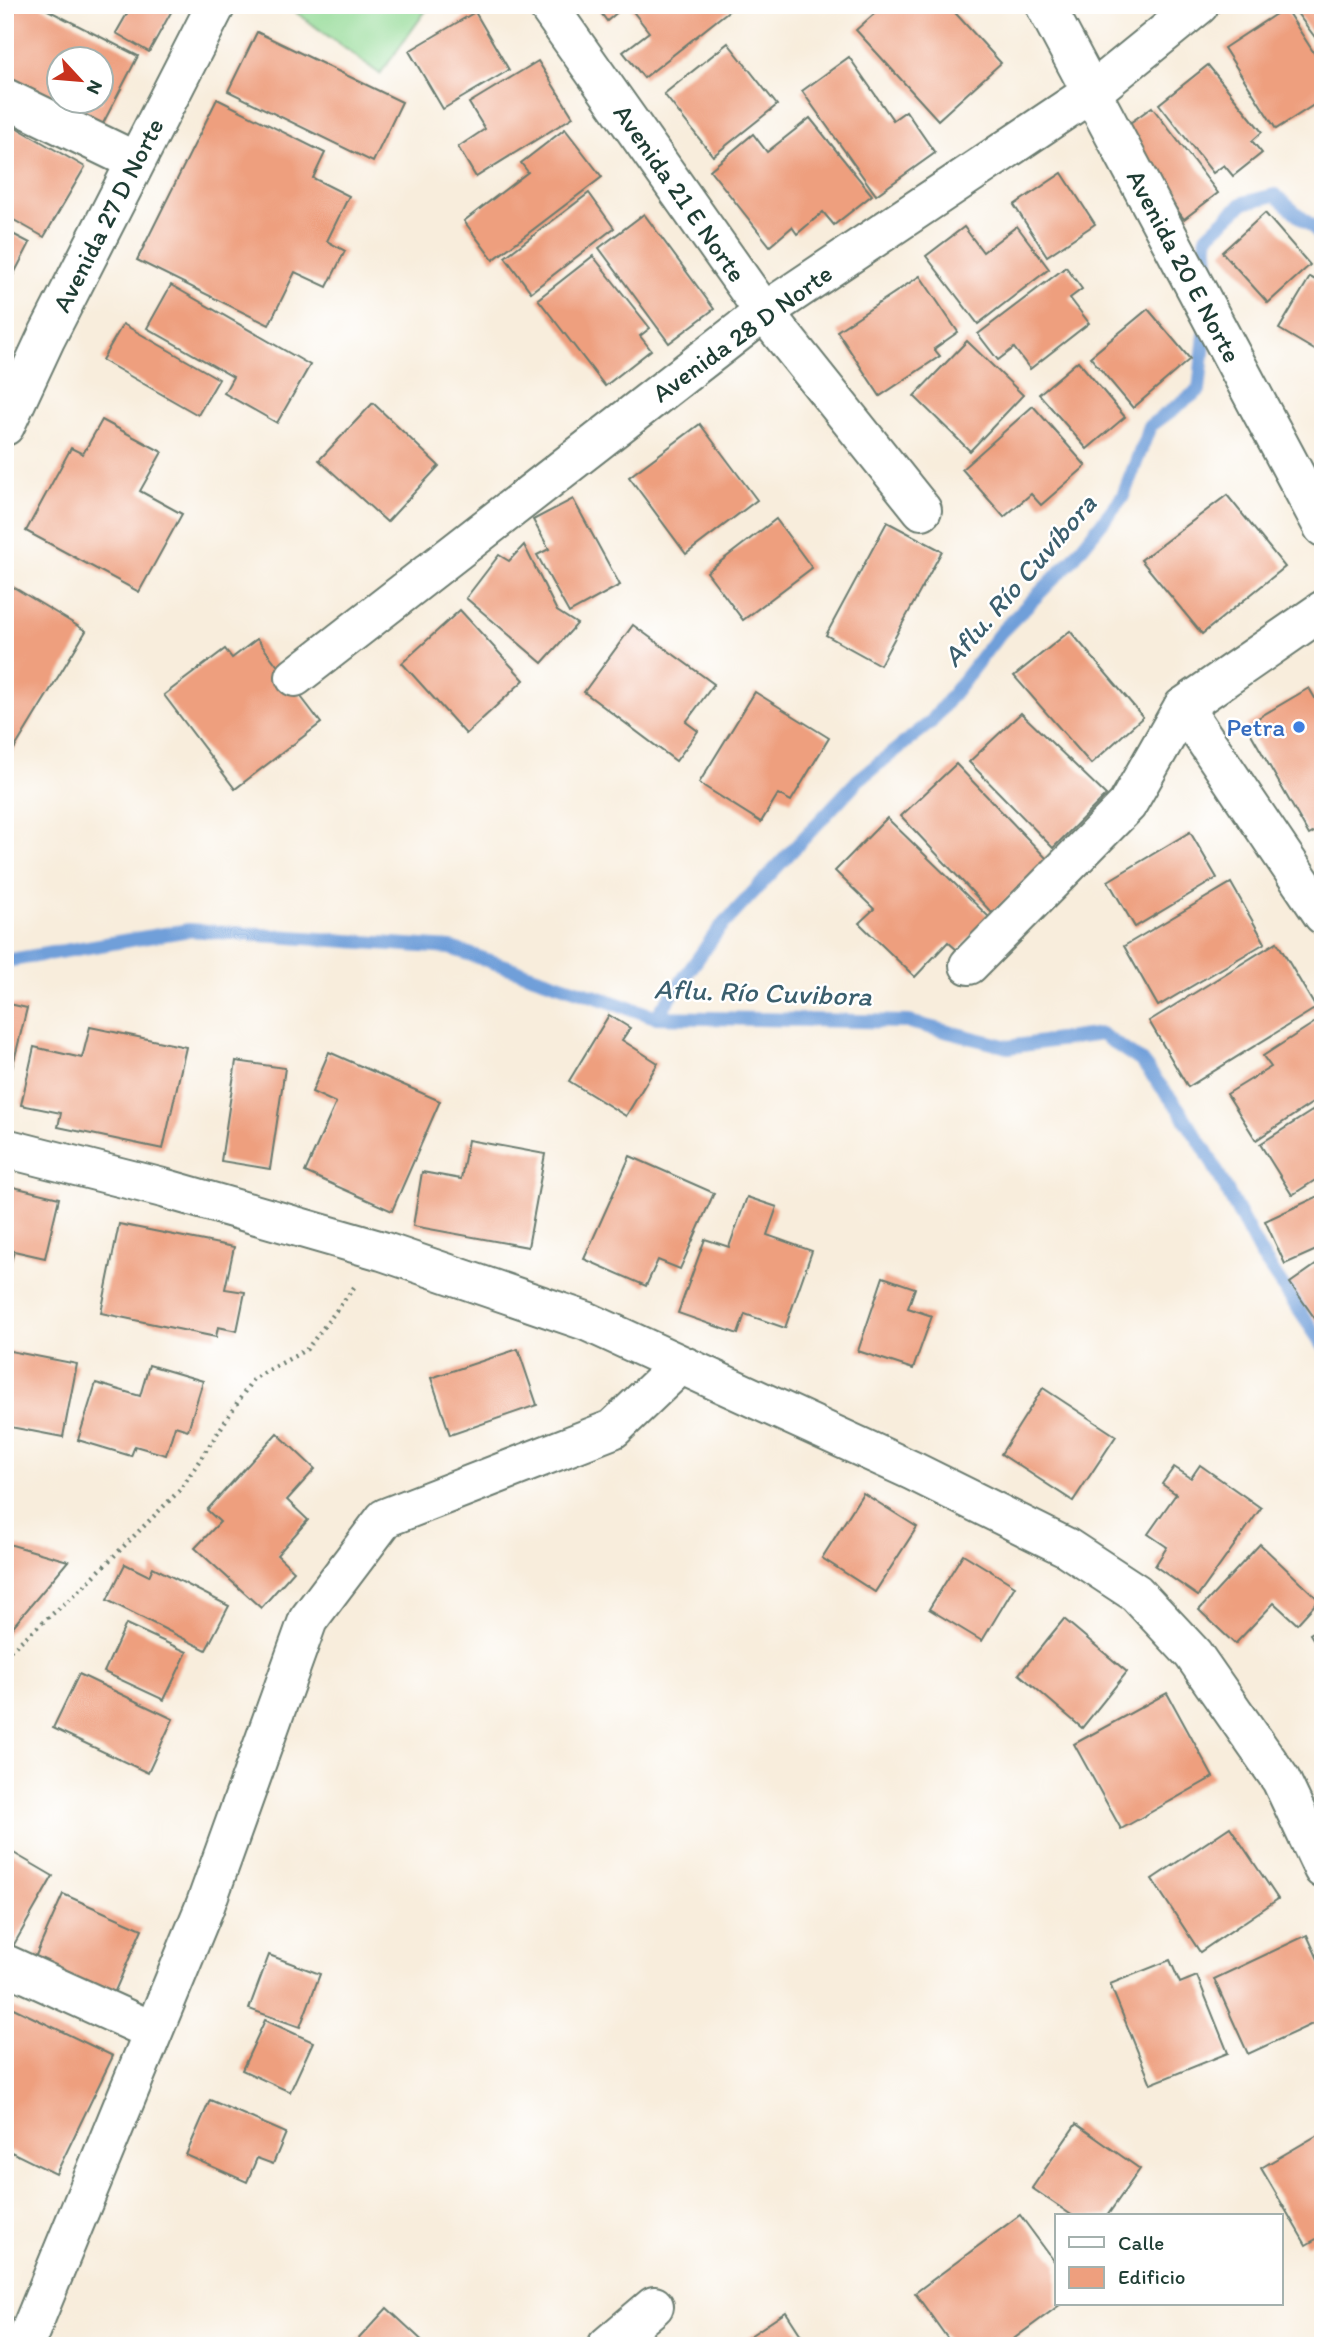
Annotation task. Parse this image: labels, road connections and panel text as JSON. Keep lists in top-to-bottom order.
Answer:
{
  "streets": {
    "street": [
      "Avenida 21 E Norte",
      "Avenida 27 D Norte",
      "Avenida 20 E Norte",
      "Avenida 28 D Norte"
    ]
  },
  "crossings": [
    ["Avenida 21 E Norte", "Avenida 28 D Norte"],
    ["Avenida 20 E Norte", "Avenida 28 D Norte"]
  ],
  "water": ["Aflu. Río Cuvíbora", "Aflu. Río Cuvibora"],
  "places": ["Petra"],
  "legend": ["Calle", "Edificio"],
  "north": "bottom right"
}
